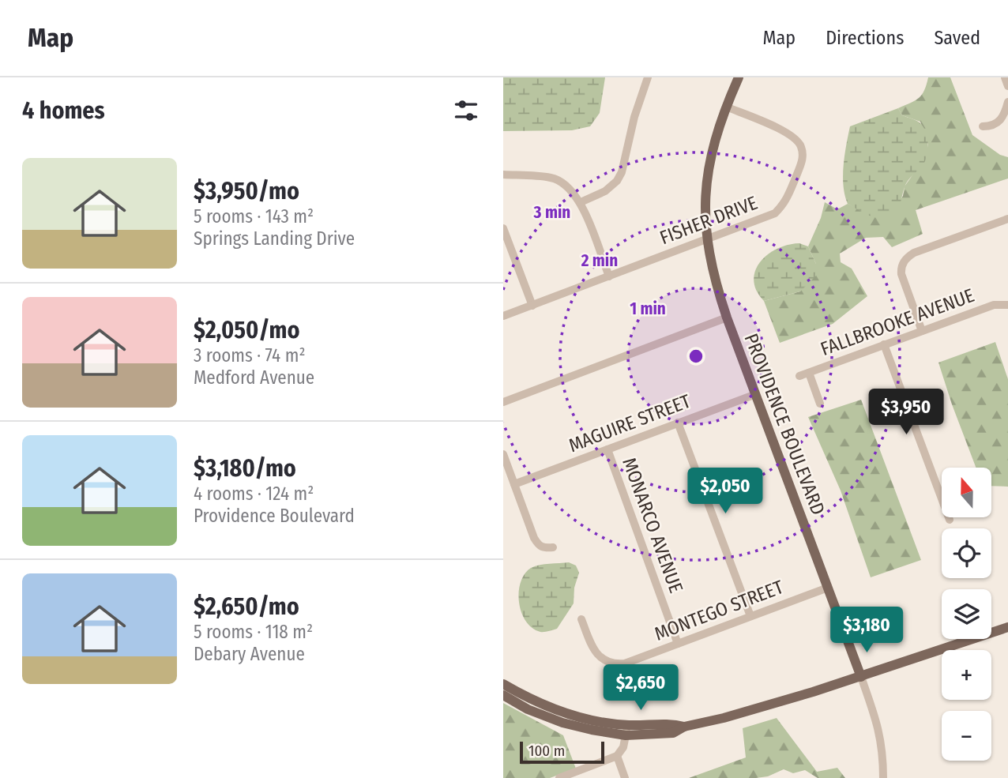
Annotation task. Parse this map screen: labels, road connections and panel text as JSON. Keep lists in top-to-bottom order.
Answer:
{
  "streets": {
    "main road": ["PROVIDENCE BOULEVARD"],
    "street": [
      "FISHER DRIVE",
      "FALLBROOKE AVENUE",
      "MAGUIRE STREET",
      "MONARCO AVENUE",
      "MONTEGO STREET"
    ]
  },
  "crossings": [
    ["FISHER DRIVE", "PROVIDENCE BOULEVARD"],
    ["MAGUIRE STREET", "PROVIDENCE BOULEVARD"],
    ["MAGUIRE STREET", "MONARCO AVENUE"],
    ["PROVIDENCE BOULEVARD", "MONTEGO STREET"],
    ["MONARCO AVENUE", "MONTEGO STREET"]
  ],
  "scale_bar": "100 m",
  "north": "top",
  "page": {
    "header": "Map",
    "nav": ["Map", "Directions", "Saved"],
    "heading": "4 homes",
    "list": [
      {
        "name": "$3,950/mo",
        "note": "5 rooms · 143 m² · Springs Landing Drive"
      },
      {
        "name": "$2,050/mo",
        "note": "3 rooms · 74 m² · Medford Avenue"
      },
      {
        "name": "$3,180/mo",
        "note": "4 rooms · 124 m² · Providence Boulevard"
      },
      {
        "name": "$2,650/mo",
        "note": "5 rooms · 118 m² · Debary Avenue"
      }
    ],
    "price": [
      "$3,950",
      "$2,050",
      "$3,180",
      "$2,650"
    ],
    "map_buttons": ["+", "−"],
    "scale": "100 m"
  },
  "rings": ["3 min", "2 min", "1 min"]
}
